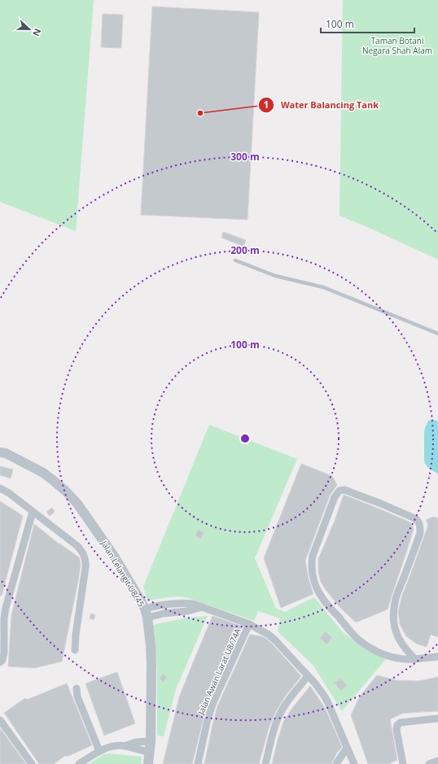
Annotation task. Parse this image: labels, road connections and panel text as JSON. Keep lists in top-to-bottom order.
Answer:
{
  "streets": {
    "street": ["Jalan Lelangit U8/45", "Jalan Awan Larat U8/74A"]
  },
  "parks": ["Taman Botani Negara Shah Alam"],
  "places": ["Water Balancing Tank"],
  "scale_bar": "100 m",
  "north": "right",
  "rings": ["300 m", "200 m", "100 m"]
}
